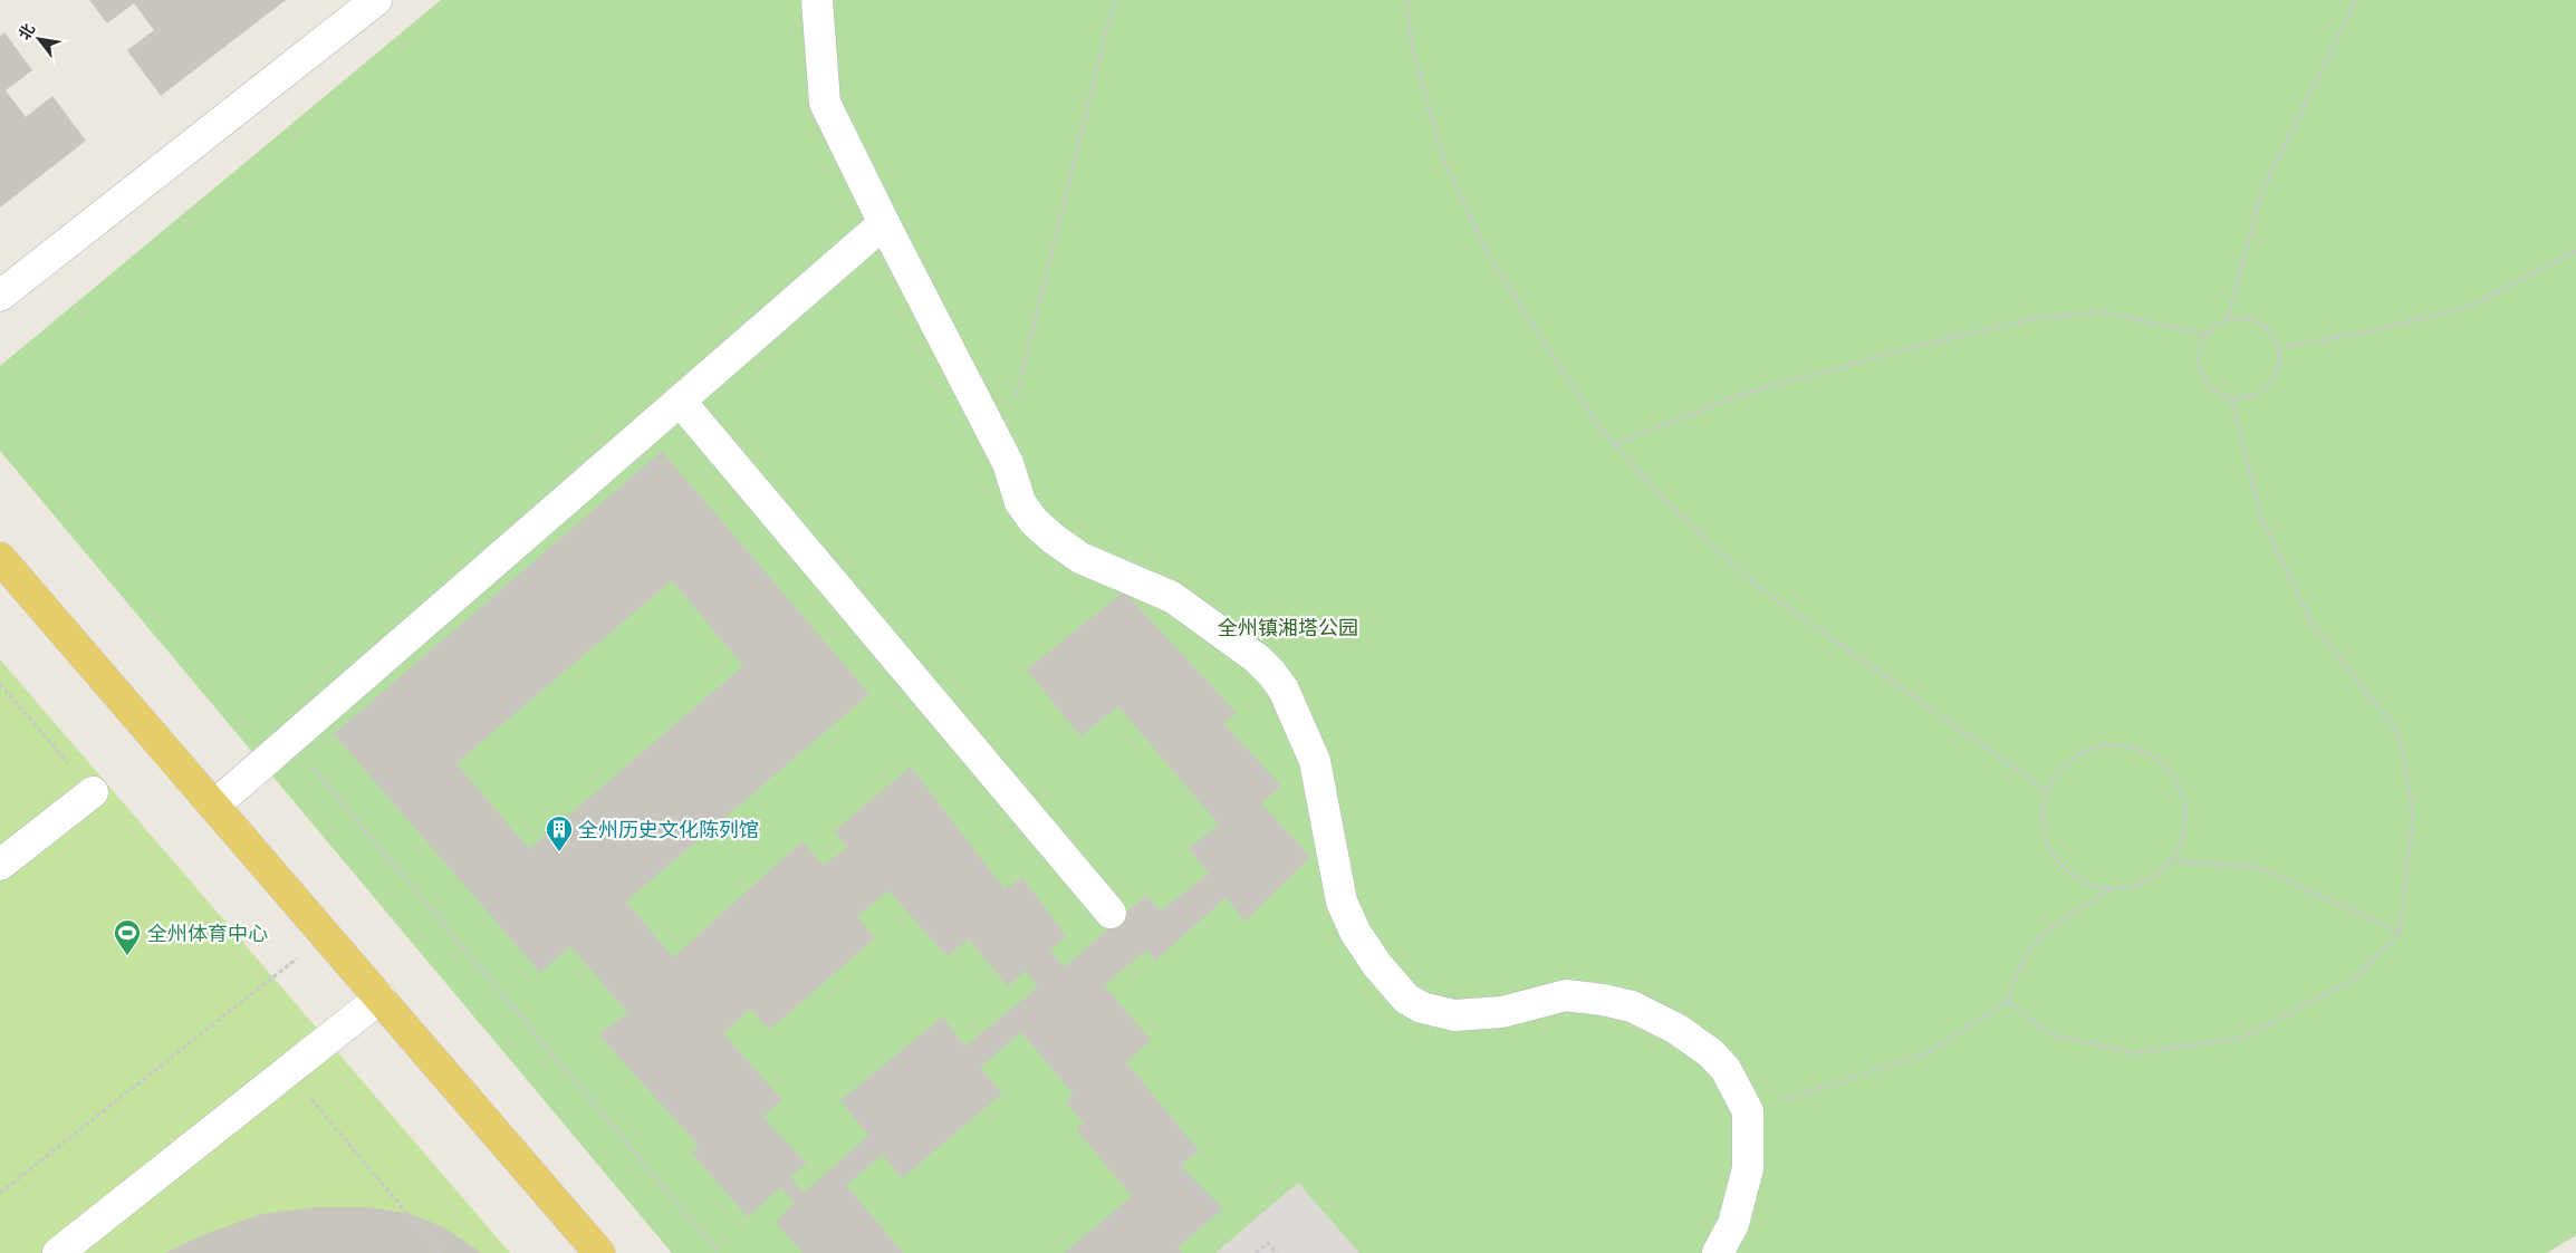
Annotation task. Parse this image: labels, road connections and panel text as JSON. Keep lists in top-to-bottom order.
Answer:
{
  "parks": ["全州镇湘塔公园"],
  "places": {
    "building": ["全州历史文化陈列馆"],
    "sports": ["全州体育中心"]
  },
  "north": "top left"
}
